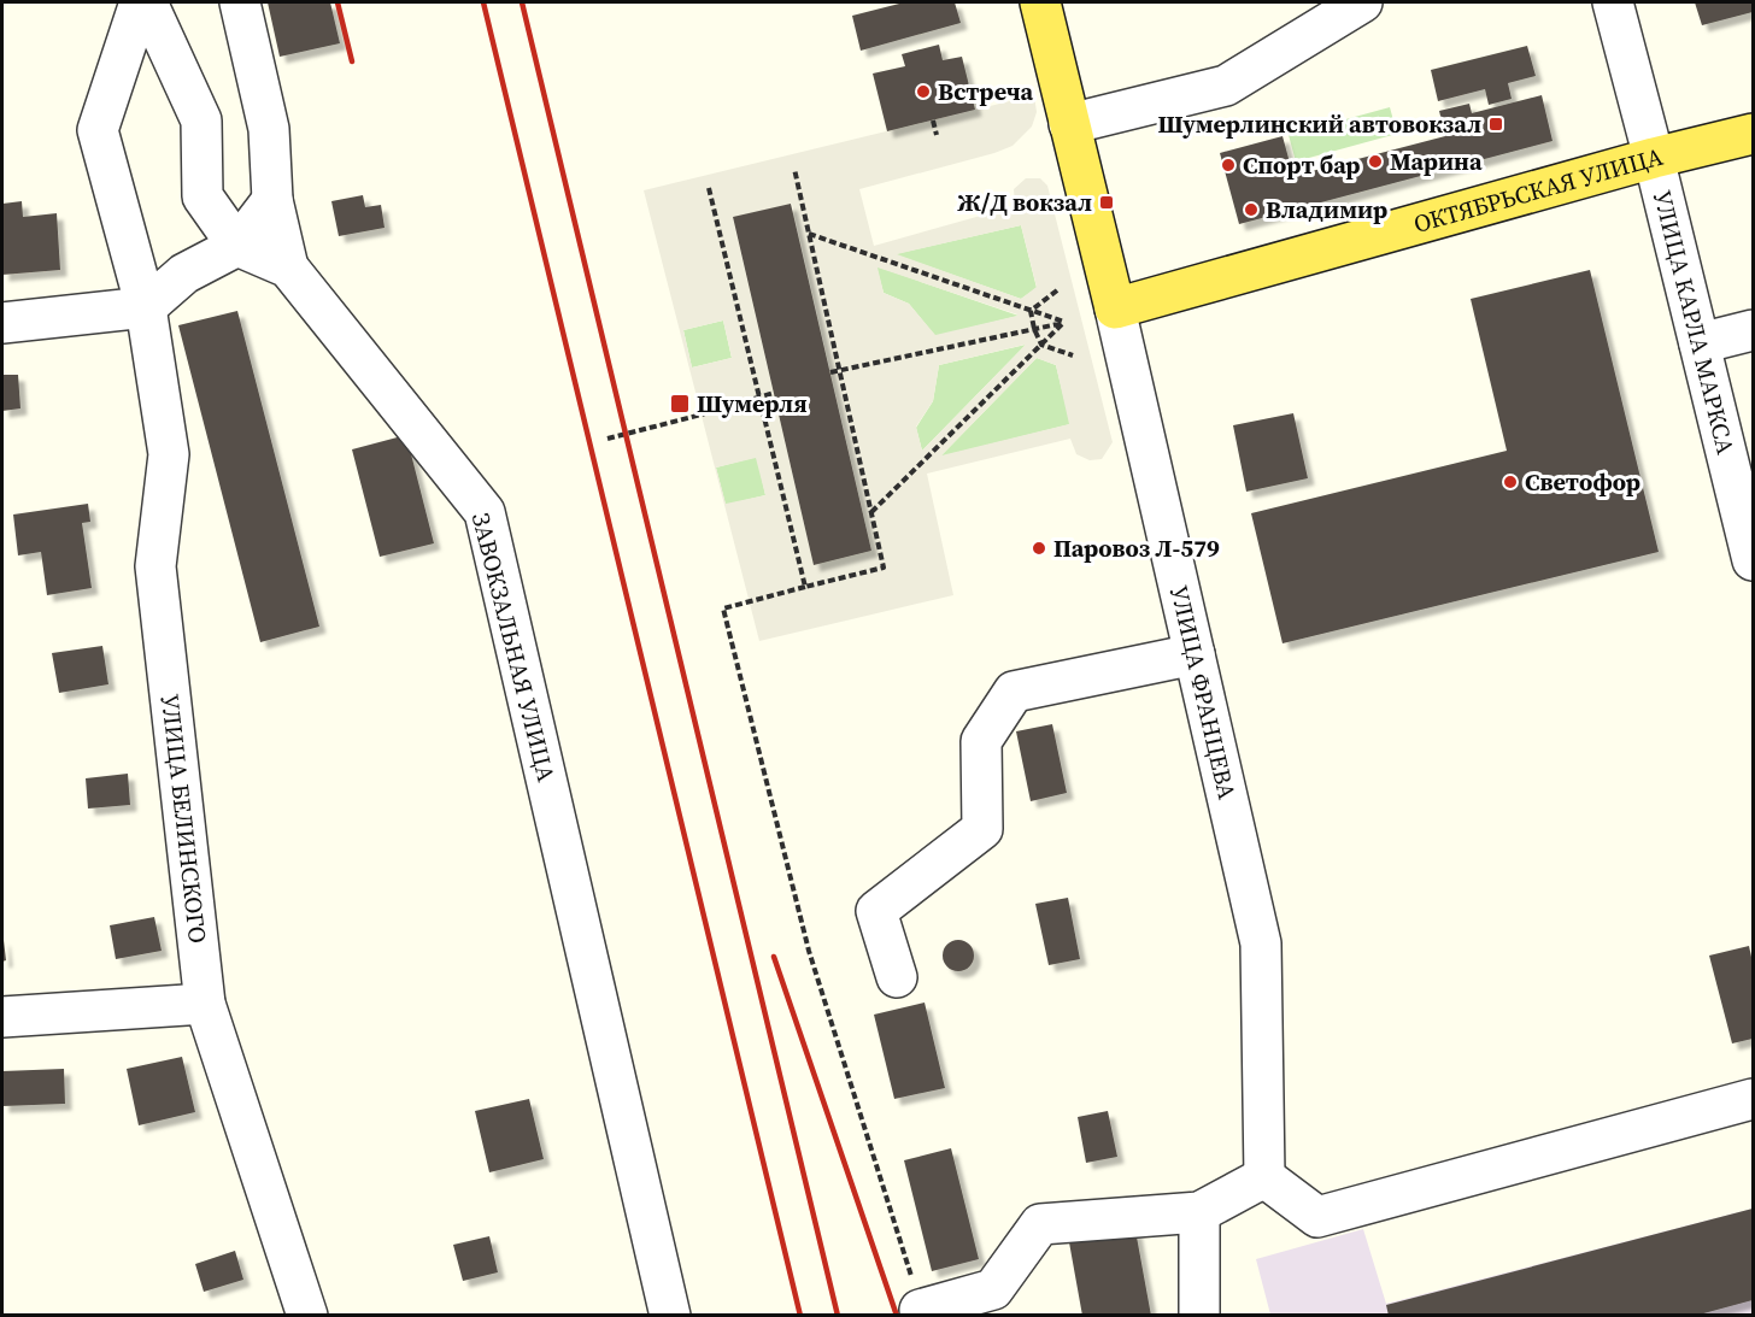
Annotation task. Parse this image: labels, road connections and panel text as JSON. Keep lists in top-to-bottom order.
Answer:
{
  "streets": {
    "main road": ["ОКТЯБРЬСКАЯ УЛИЦА", "УЛИЦА ФРАНЦЕВА"],
    "street": ["УЛИЦА КАРЛА МАРКСА", "ЗАВОКЗАЛЬНАЯ УЛИЦА", "УЛИЦА БЕЛИНСКОГО"]
  },
  "crossings": [
    ["ОКТЯБРЬСКАЯ УЛИЦА", "УЛИЦА КАРЛА МАРКСА"],
    ["ОКТЯБРЬСКАЯ УЛИЦА", "УЛИЦА ФРАНЦЕВА"]
  ],
  "places": {
    "other": [
      "Встреча",
      "Марина",
      "Спорт бар",
      "Владимир",
      "Светофор",
      "Паровоз Л-579"
    ],
    "transit": ["Шумерлинский автовокзал", "Ж/Д вокзал", "Шумерля"]
  }
}
